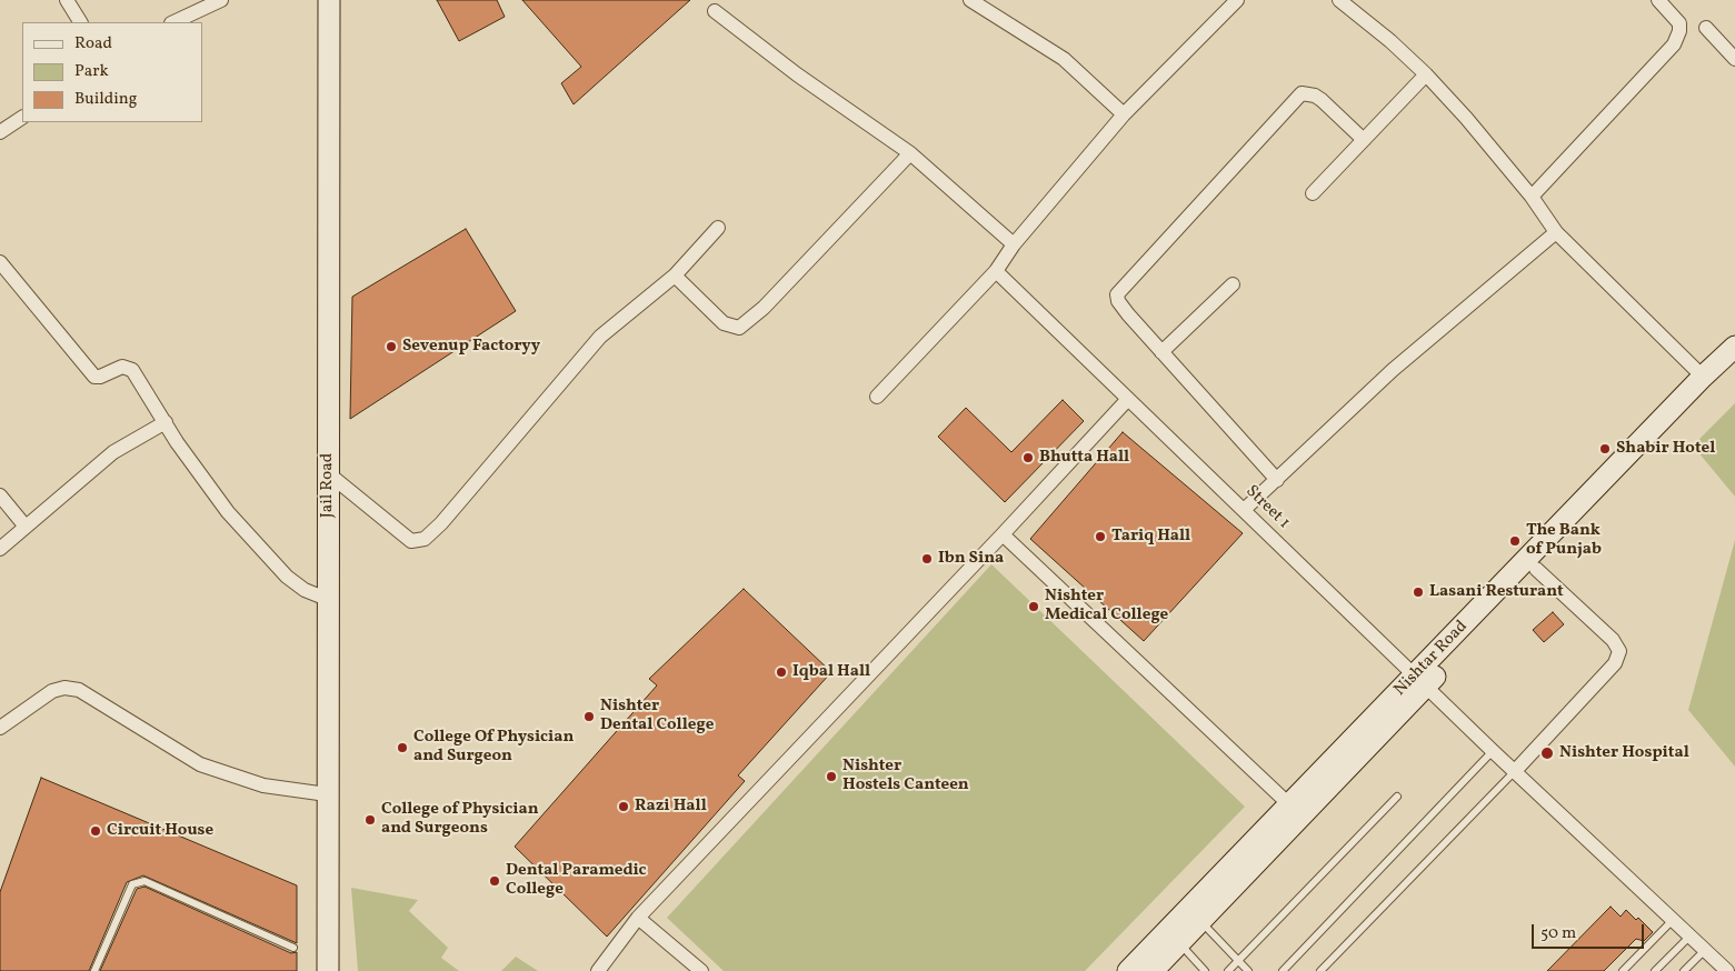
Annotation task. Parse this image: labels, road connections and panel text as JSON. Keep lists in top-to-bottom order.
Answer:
{
  "streets": {
    "main road": ["Jail Road", "Nishtar Road"],
    "street": ["Street 1"]
  },
  "crossings": [
    ["Street 1", "Nishtar Road"]
  ],
  "places": [
    "Sevenup Factoryy",
    "Shabir Hotel",
    "Bhutta Hall",
    "Tariq Hall",
    "The Bank of Punjab",
    "Ibn Sina",
    "Lasani Resturant",
    "Nishter Medical College",
    "Iqbal Hall",
    "Nishter Dental College",
    "College Of Physician and Surgeon",
    "Nishter Hospital",
    "Nishter Hostels Canteen",
    "Razi Hall",
    "College of Physician and Surgeons",
    "Circuit House",
    "Dental Paramedic College"
  ],
  "legend": ["Road", "Park", "Building"],
  "scale_bar": "50 m"
}
